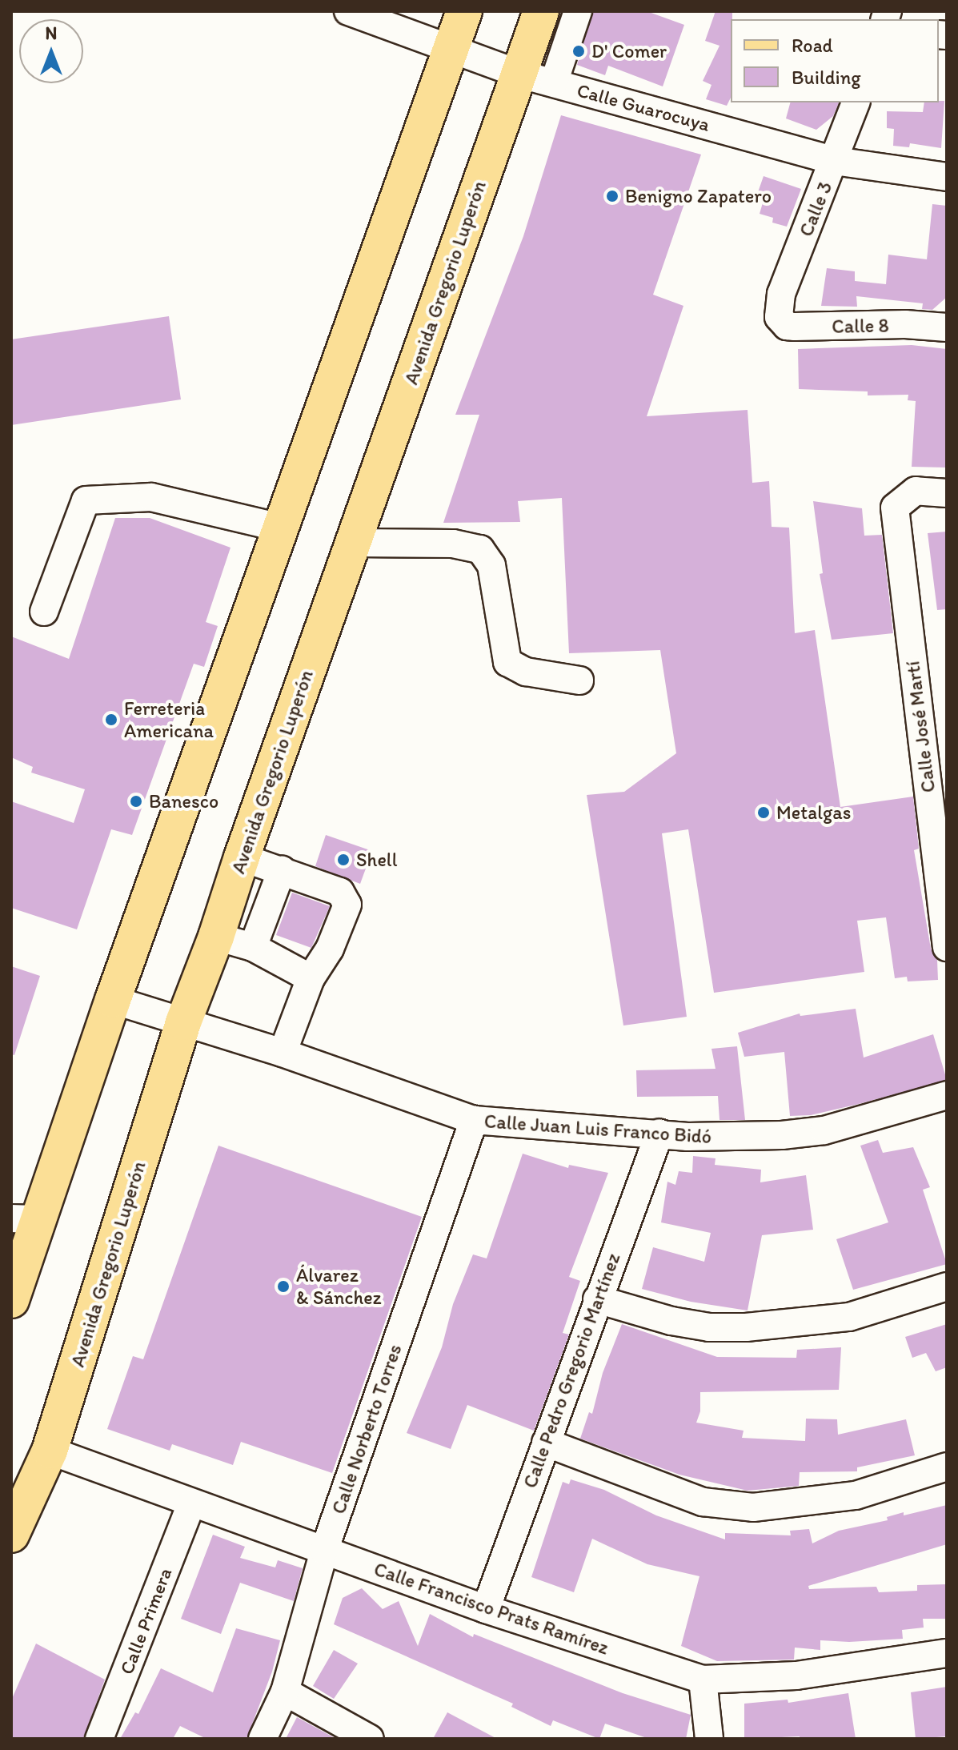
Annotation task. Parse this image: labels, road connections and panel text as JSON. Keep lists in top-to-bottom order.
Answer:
{
  "streets": {
    "main road": ["Avenida Gregorio Luperón"],
    "street": [
      "Calle Guarocuya",
      "Calle 3",
      "Calle 8",
      "Calle José Martí",
      "Calle Juan Luis Franco Bidó",
      "Calle Pedro Gregorio Martínez",
      "Calle Norberto Torres",
      "Calle Francisco Prats Ramírez",
      "Calle Primera"
    ]
  },
  "crossings": [
    ["Calle Guarocuya", "Calle 3"],
    ["Calle Guarocuya", "Avenida Gregorio Luperón"],
    ["Calle 3", "Calle 8"],
    ["Avenida Gregorio Luperón", "Calle Juan Luis Franco Bidó"],
    ["Avenida Gregorio Luperón", "Calle Francisco Prats Ramírez"],
    ["Calle Juan Luis Franco Bidó", "Calle Pedro Gregorio Martínez"],
    ["Calle Juan Luis Franco Bidó", "Calle Norberto Torres"],
    ["Calle Pedro Gregorio Martínez", "Calle Francisco Prats Ramírez"],
    ["Calle Norberto Torres", "Calle Francisco Prats Ramírez"],
    ["Calle Francisco Prats Ramírez", "Calle Primera"]
  ],
  "places": [
    "D' Comer",
    "Benigno Zapatero",
    "Ferreteria Americana",
    "Banesco",
    "Metalgas",
    "Shell",
    "Álvarez & Sánchez"
  ],
  "legend": ["Road", "Building"],
  "north": "top"
}
